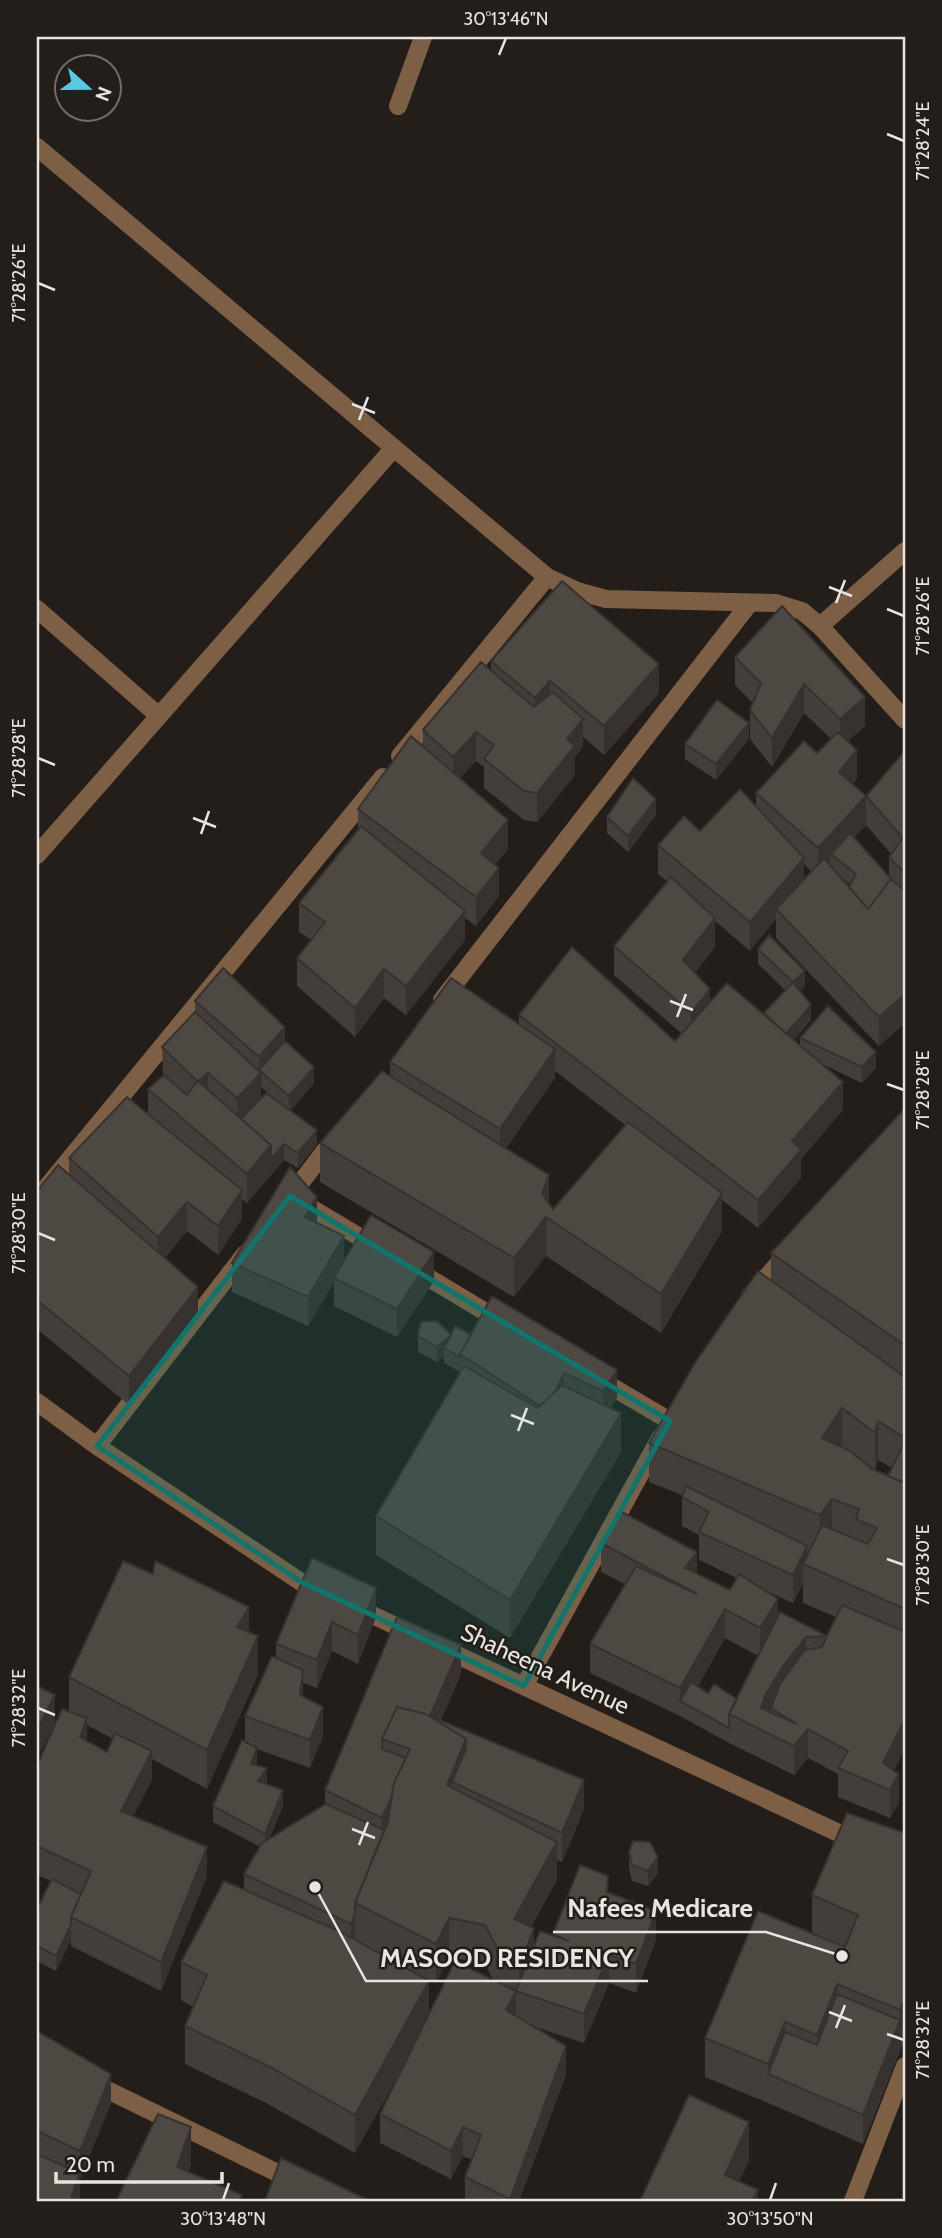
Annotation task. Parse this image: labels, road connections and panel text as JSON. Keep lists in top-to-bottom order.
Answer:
{
  "streets": {
    "street": ["Shaheena Avenue"]
  },
  "places": ["MASOOD RESIDENCY", "Nafees Medicare"],
  "scale_bar": "20 m",
  "north": "right",
  "coordinates": [
    "30°13'46\"N",
    "71°28'24\"E",
    "71°28'26\"E",
    "71°28'28\"E",
    "71°28'30\"E",
    "71°28'32\"E",
    "30°13'48\"N",
    "30°13'50\"N"
  ]
}
